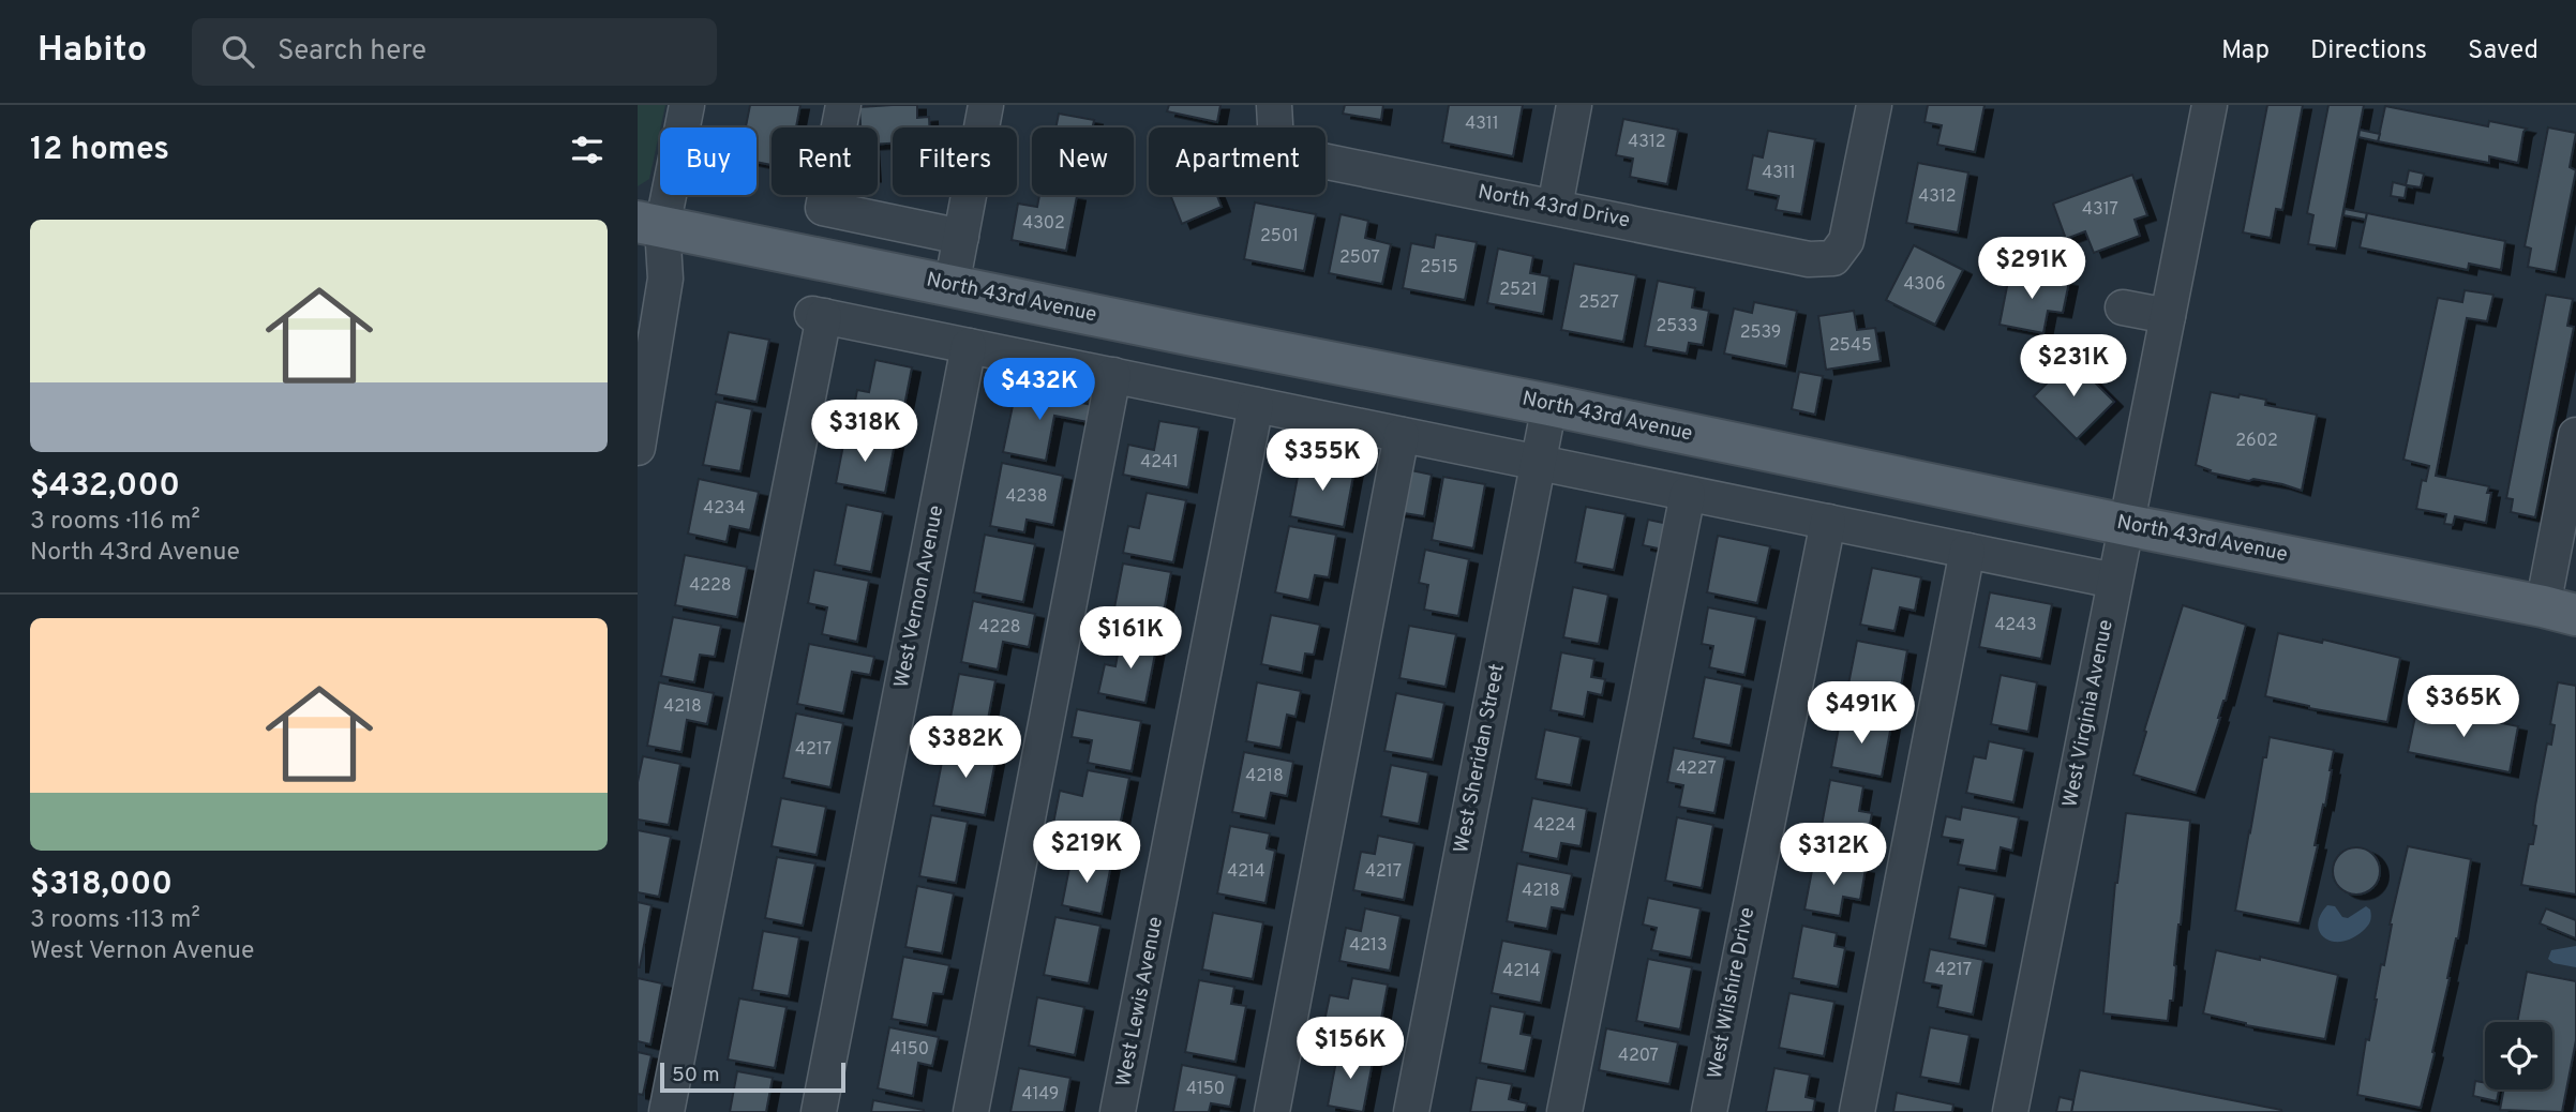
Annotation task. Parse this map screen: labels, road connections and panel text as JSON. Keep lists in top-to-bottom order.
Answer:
{
  "streets": {
    "main road": ["North 43rd Avenue"],
    "street": [
      "North 43rd Drive",
      "West Vernon Avenue",
      "West Virginia Avenue",
      "West Sheridan Street",
      "West Wilshire Drive",
      "West Lewis Avenue"
    ]
  },
  "crossings": [
    ["North 43rd Avenue", "West Virginia Avenue"],
    ["North 43rd Avenue", "West Sheridan Street"]
  ],
  "house_numbers": [
    "4311",
    "4312",
    "4311",
    "4312",
    "4317",
    "4302",
    "2501",
    "2507",
    "2515",
    "4306",
    "2521",
    "2527",
    "2533",
    "2539",
    "2545",
    "2602",
    "4241",
    "4238",
    "4234",
    "4228",
    "4243",
    "4228",
    "4218",
    "4217",
    "4227",
    "4218",
    "4224",
    "4214",
    "4217",
    "4218",
    "4213",
    "4217",
    "4214",
    "4150",
    "4207",
    "4150",
    "4149"
  ],
  "scale_bar": "50 m",
  "page": {
    "header": "Habito",
    "search": "Search here",
    "nav": ["Map", "Directions", "Saved"],
    "heading": "12 homes",
    "chip": [
      "Buy",
      "Rent",
      "Filters",
      "New",
      "Apartment"
    ],
    "list": [
      {
        "name": "$432,000",
        "note": "3 rooms · 116 m² · North 43rd Avenue"
      },
      {
        "name": "$318,000",
        "note": "3 rooms · 113 m² · West Vernon Avenue"
      }
    ],
    "price": [
      "$291K",
      "$231K",
      "$432K",
      "$318K",
      "$355K",
      "$161K",
      "$365K",
      "$491K",
      "$382K",
      "$219K",
      "$312K",
      "$156K"
    ],
    "scale": "50 m"
  }
}
